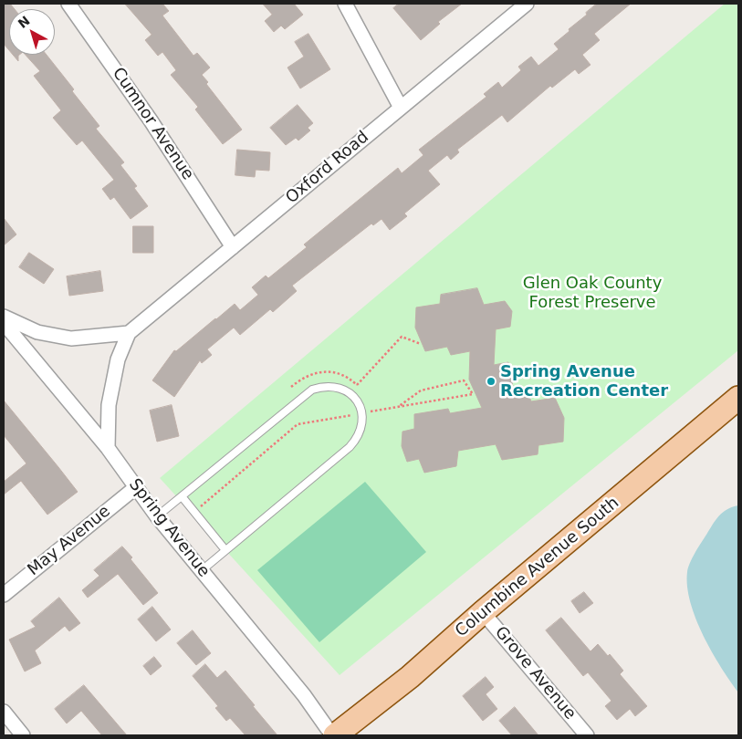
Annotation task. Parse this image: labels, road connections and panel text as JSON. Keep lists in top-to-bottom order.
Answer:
{
  "streets": {
    "main road": ["Columbine Avenue South"],
    "street": [
      "Cumnor Avenue",
      "Oxford Road",
      "Spring Avenue",
      "May Avenue",
      "Grove Avenue"
    ]
  },
  "crossings": [
    ["Cumnor Avenue", "Oxford Road"],
    ["Oxford Road", "Spring Avenue"],
    ["Spring Avenue", "May Avenue"],
    ["Spring Avenue", "Columbine Avenue South"],
    ["Columbine Avenue South", "Grove Avenue"]
  ],
  "parks": ["Glen Oak County Forest Preserve"],
  "places": ["Spring Avenue Recreation Center"],
  "north": "top left"
}
